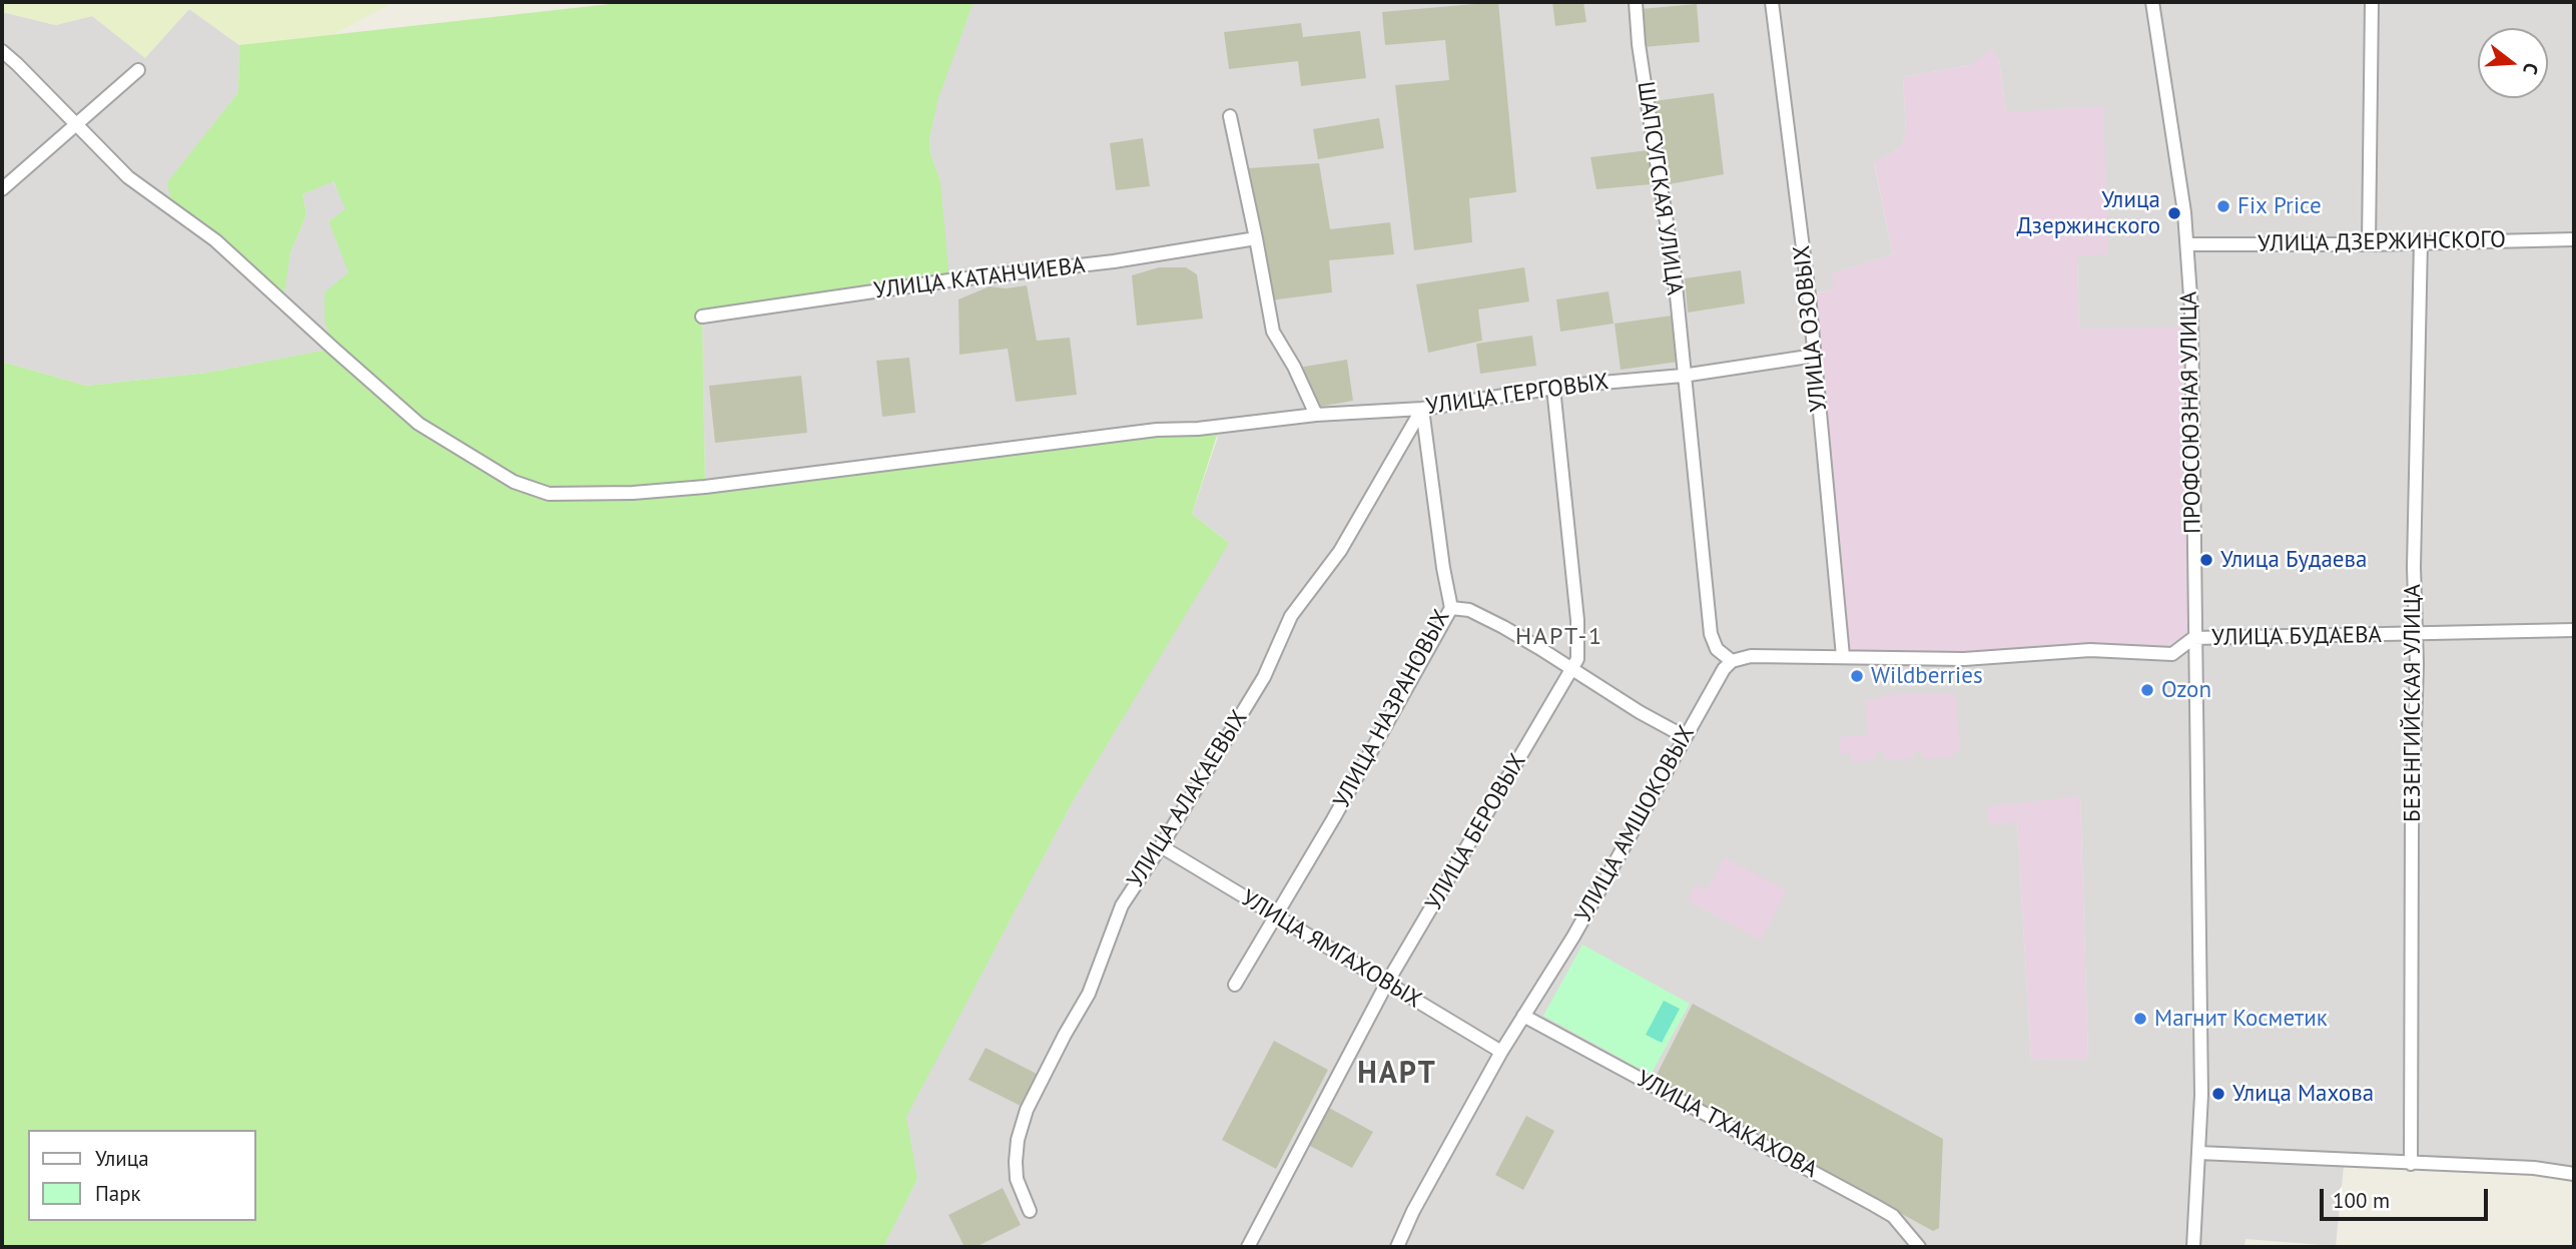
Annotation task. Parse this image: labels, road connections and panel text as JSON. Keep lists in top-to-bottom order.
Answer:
{
  "streets": {
    "street": [
      "ШАПСУГСКАЯ УЛИЦА",
      "УЛИЦА ДЗЕРЖИНСКОГО",
      "УЛИЦА КАТАНЧИЕВА",
      "УЛИЦА ОЗОВЫХ",
      "УЛИЦА ГЕРГОВЫХ",
      "ПРОФСОЮЗНАЯ УЛИЦА",
      "УЛИЦА БУДАЕВА",
      "БЕЗЕНГИЙСКАЯ УЛИЦА",
      "УЛИЦА НАЗРАНОВЫХ",
      "УЛИЦА АЛАКАЕВЫХ",
      "УЛИЦА АМШОКОВЫХ",
      "УЛИЦА БЕРОВЫХ",
      "УЛИЦА ЯМГАХОВЫХ",
      "УЛИЦА ТХАКАХОВА"
    ]
  },
  "crossings": [
    ["ШАПСУГСКАЯ УЛИЦА", "УЛИЦА ГЕРГОВЫХ"],
    ["УЛИЦА ДЗЕРЖИНСКОГО", "ПРОФСОЮЗНАЯ УЛИЦА"],
    ["УЛИЦА ДЗЕРЖИНСКОГО", "БЕЗЕНГИЙСКАЯ УЛИЦА"],
    ["УЛИЦА ОЗОВЫХ", "УЛИЦА ГЕРГОВЫХ"],
    ["УЛИЦА ОЗОВЫХ", "УЛИЦА БУДАЕВА"],
    ["УЛИЦА ГЕРГОВЫХ", "УЛИЦА НАЗРАНОВЫХ"],
    ["УЛИЦА ГЕРГОВЫХ", "УЛИЦА АЛАКАЕВЫХ"],
    ["УЛИЦА ГЕРГОВЫХ", "УЛИЦА БЕРОВЫХ"],
    ["ПРОФСОЮЗНАЯ УЛИЦА", "УЛИЦА БУДАЕВА"],
    ["УЛИЦА БУДАЕВА", "БЕЗЕНГИЙСКАЯ УЛИЦА"],
    ["УЛИЦА БУДАЕВА", "УЛИЦА АМШОКОВЫХ"],
    ["УЛИЦА НАЗРАНОВЫХ", "УЛИЦА АЛАКАЕВЫХ"],
    ["УЛИЦА НАЗРАНОВЫХ", "УЛИЦА ЯМГАХОВЫХ"],
    ["УЛИЦА АЛАКАЕВЫХ", "УЛИЦА ЯМГАХОВЫХ"],
    ["УЛИЦА АМШОКОВЫХ", "УЛИЦА ЯМГАХОВЫХ"],
    ["УЛИЦА АМШОКОВЫХ", "УЛИЦА ТХАКАХОВА"],
    ["УЛИЦА БЕРОВЫХ", "УЛИЦА ЯМГАХОВЫХ"]
  ],
  "districts": ["НАРТ-1", "НАРТ"],
  "places": [
    "Fix Price",
    "Улица Дзержинского",
    "Улица Будаева",
    "Wildberries",
    "Ozon",
    "Магнит Косметик",
    "Улица Махова"
  ],
  "legend": ["Улица", "Парк"],
  "scale_bar": "100 m",
  "north": "right"
}
